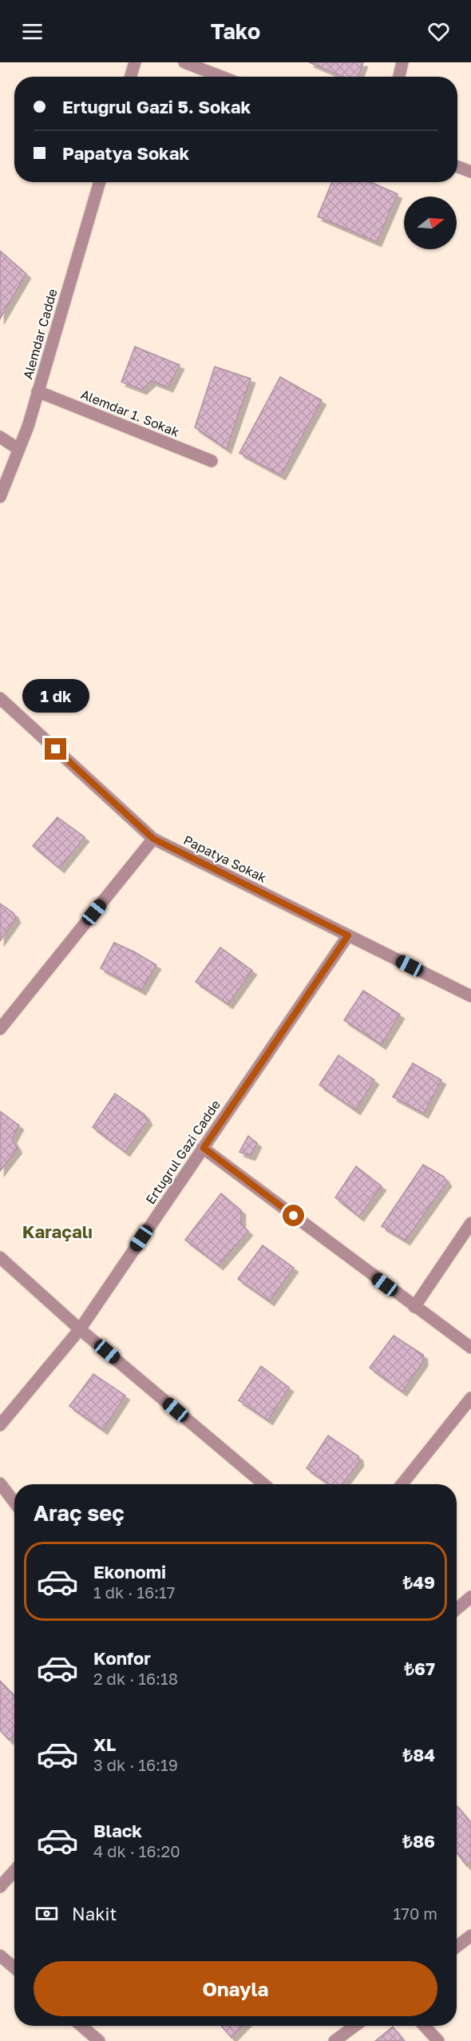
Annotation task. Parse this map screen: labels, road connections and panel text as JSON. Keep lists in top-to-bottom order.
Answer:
{
  "streets": {
    "street": [
      "Alemdar Cadde",
      "Alemdar 1. Sokak",
      "Papatya Sokak",
      "Ertuğrul Gazi Cadde"
    ]
  },
  "crossings": [
    ["Alemdar Cadde", "Alemdar 1. Sokak"],
    ["Papatya Sokak", "Ertuğrul Gazi Cadde"]
  ],
  "districts": ["Karaçalı"],
  "north": "right",
  "page": {
    "header": "Tako",
    "banner": ["Ertuğrul Gazi 5. Sokak", "Papatya Sokak"],
    "bubble": "1 dk",
    "heading": "Araç seç",
    "list": [
      {
        "name": "Ekonomi",
        "note": "1 dk · 16:17",
        "value": "₺49"
      },
      {
        "name": "Konfor",
        "note": "2 dk · 16:18",
        "value": "₺67"
      },
      {
        "name": "XL",
        "note": "3 dk · 16:19",
        "value": "₺84"
      },
      {
        "name": "Black",
        "note": "4 dk · 16:20",
        "value": "₺86"
      }
    ],
    "pay": ["Nakit", "170 m"],
    "buttons": "Onayla"
  }
}
